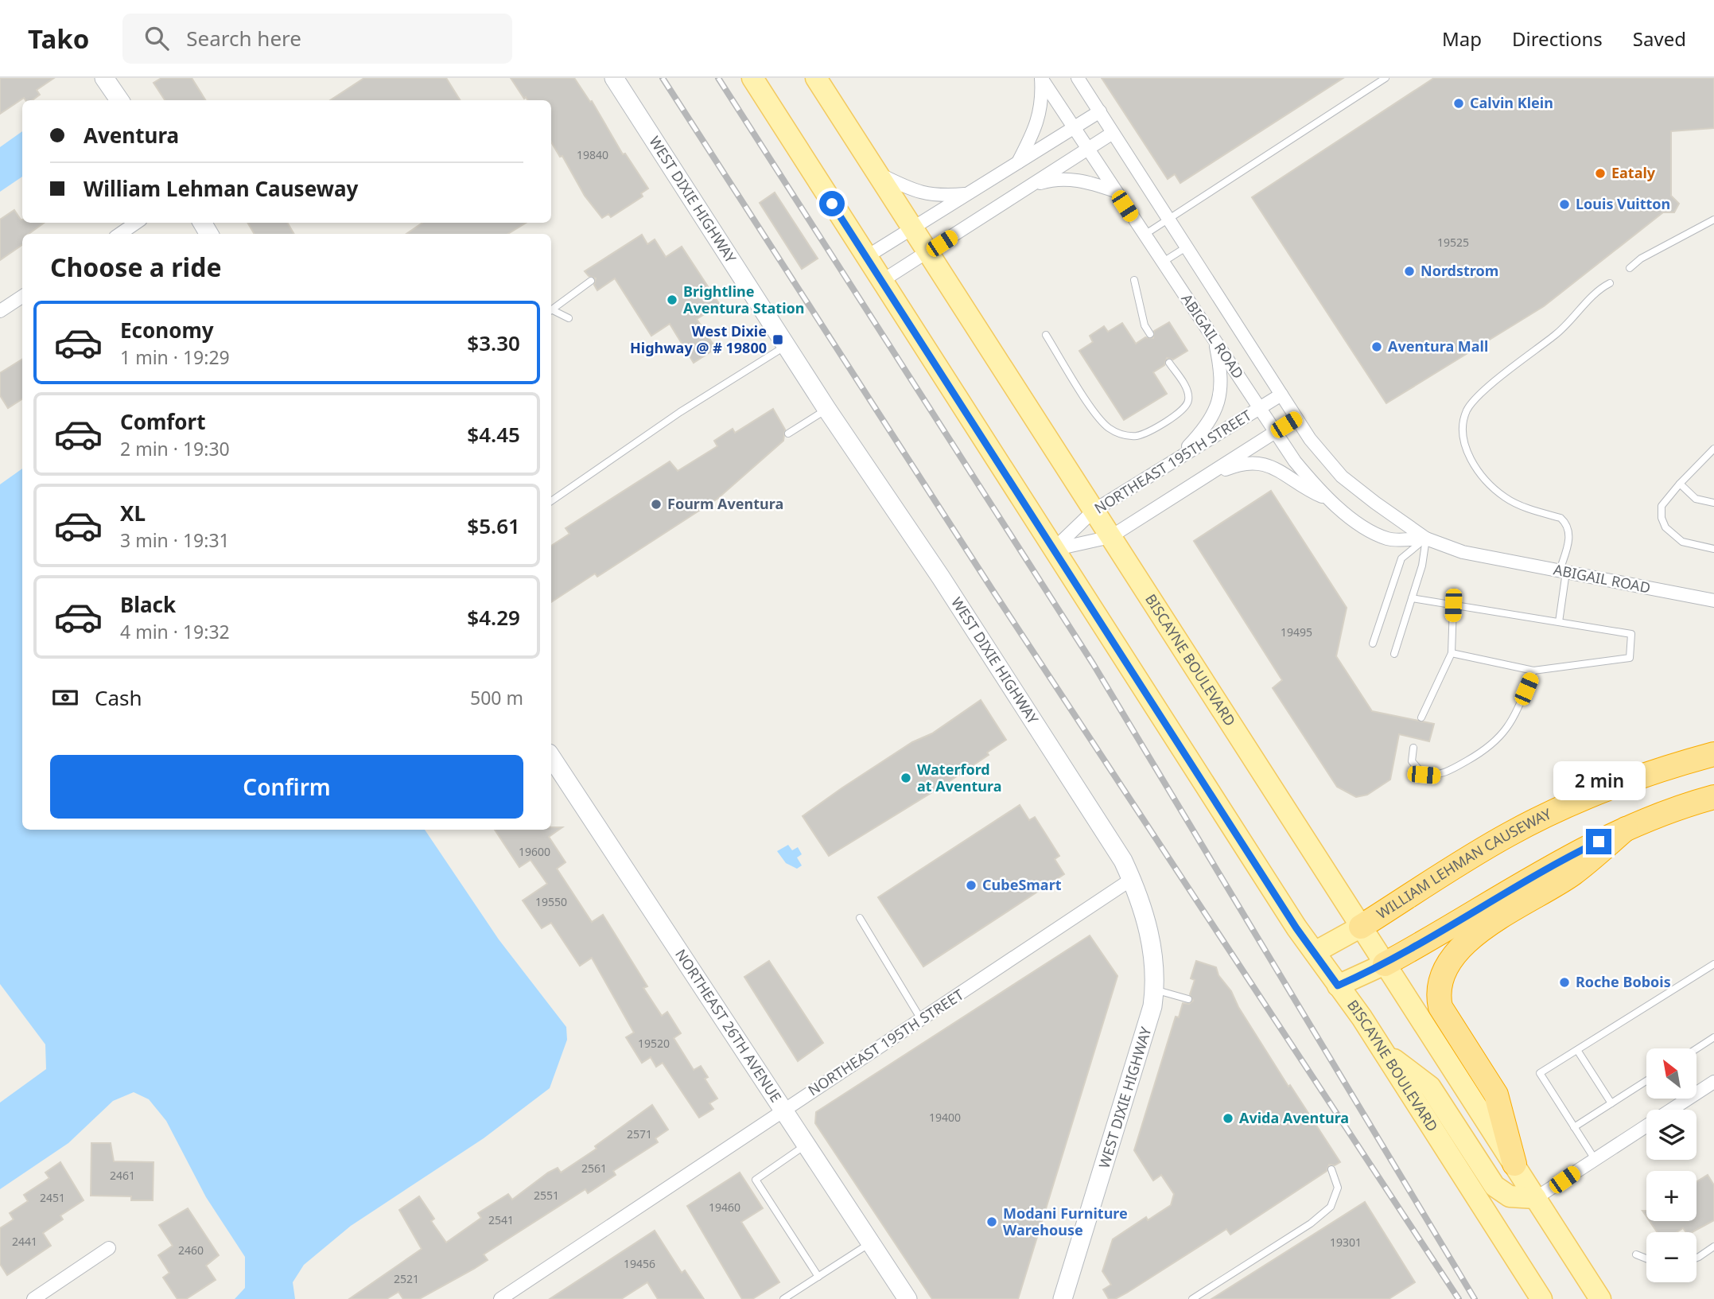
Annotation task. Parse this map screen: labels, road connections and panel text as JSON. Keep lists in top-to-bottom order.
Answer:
{
  "streets": {
    "highway": ["WILLIAM LEHMAN CAUSEWAY"],
    "main road": ["BISCAYNE BOULEVARD"],
    "street": [
      "WEST DIXIE HIGHWAY",
      "ABIGAIL ROAD",
      "NORTHEAST 195TH STREET",
      "NORTHEAST 26TH AVENUE"
    ]
  },
  "crossings": [
    ["WEST DIXIE HIGHWAY", "NORTHEAST 195TH STREET"],
    ["ABIGAIL ROAD", "NORTHEAST 195TH STREET"],
    ["NORTHEAST 195TH STREET", "BISCAYNE BOULEVARD"],
    ["NORTHEAST 195TH STREET", "NORTHEAST 26TH AVENUE"],
    ["BISCAYNE BOULEVARD", "WILLIAM LEHMAN CAUSEWAY"]
  ],
  "places": {
    "other": [
      "Calvin Klein",
      "Eataly",
      "Louis Vuitton",
      "Nordstrom",
      "Brightline Aventura Station",
      "Aventura Mall",
      "Fourm Aventura",
      "Waterford at Aventura",
      "CubeSmart",
      "Roche Bobois",
      "Avida Aventura",
      "Modani Furniture Warehouse"
    ],
    "transit": ["West Dixie Highway @ # 19800"]
  },
  "house_numbers": [
    "19840",
    "19525",
    "19495",
    "19600",
    "19550",
    "19520",
    "19400",
    "2571",
    "2561",
    "2461",
    "2551",
    "2451",
    "19460",
    "2541",
    "2441",
    "19301",
    "2460",
    "19456",
    "2521"
  ],
  "north": "top left",
  "page": {
    "header": "Tako",
    "search": "Search here",
    "nav": ["Map", "Directions", "Saved"],
    "banner": ["Aventura", "William Lehman Causeway"],
    "heading": "Choose a ride",
    "list": [
      {
        "name": "Economy",
        "note": "1 min · 19:29",
        "value": "$3.30"
      },
      {
        "name": "Comfort",
        "note": "2 min · 19:30",
        "value": "$4.45"
      },
      {
        "name": "XL",
        "note": "3 min · 19:31",
        "value": "$5.61"
      },
      {
        "name": "Black",
        "note": "4 min · 19:32",
        "value": "$4.29"
      }
    ],
    "pay": ["Cash", "500 m"],
    "buttons": "Confirm",
    "bubble": "2 min",
    "map_buttons": ["+", "−"]
  }
}
